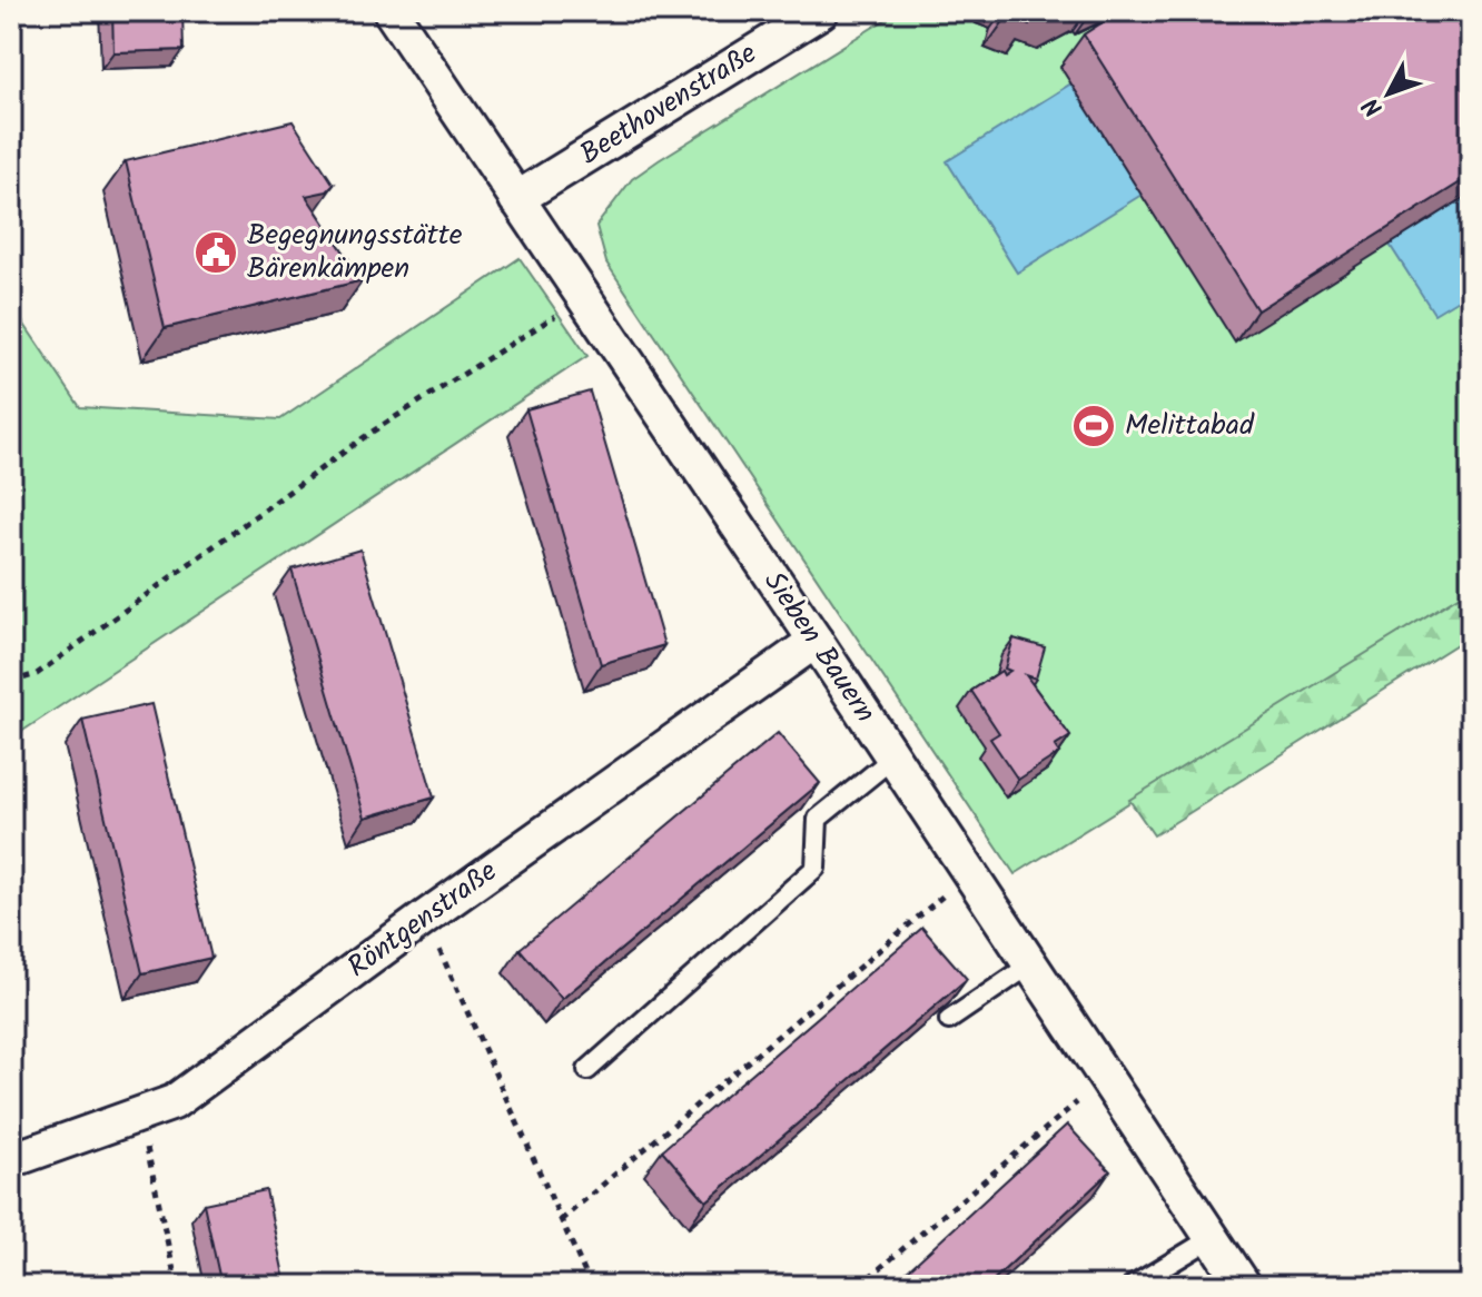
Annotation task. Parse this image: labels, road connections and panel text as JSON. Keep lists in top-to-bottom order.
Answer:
{
  "streets": {
    "street": ["Beethovenstraße", "Sieben Bauern", "Röntgenstraße"]
  },
  "crossings": [
    ["Beethovenstraße", "Sieben Bauern"],
    ["Sieben Bauern", "Röntgenstraße"]
  ],
  "places": {
    "public building": ["Begegnungsstätte Bärenkämpen"],
    "sports": ["Melittabad"]
  },
  "north": "bottom left"
}
